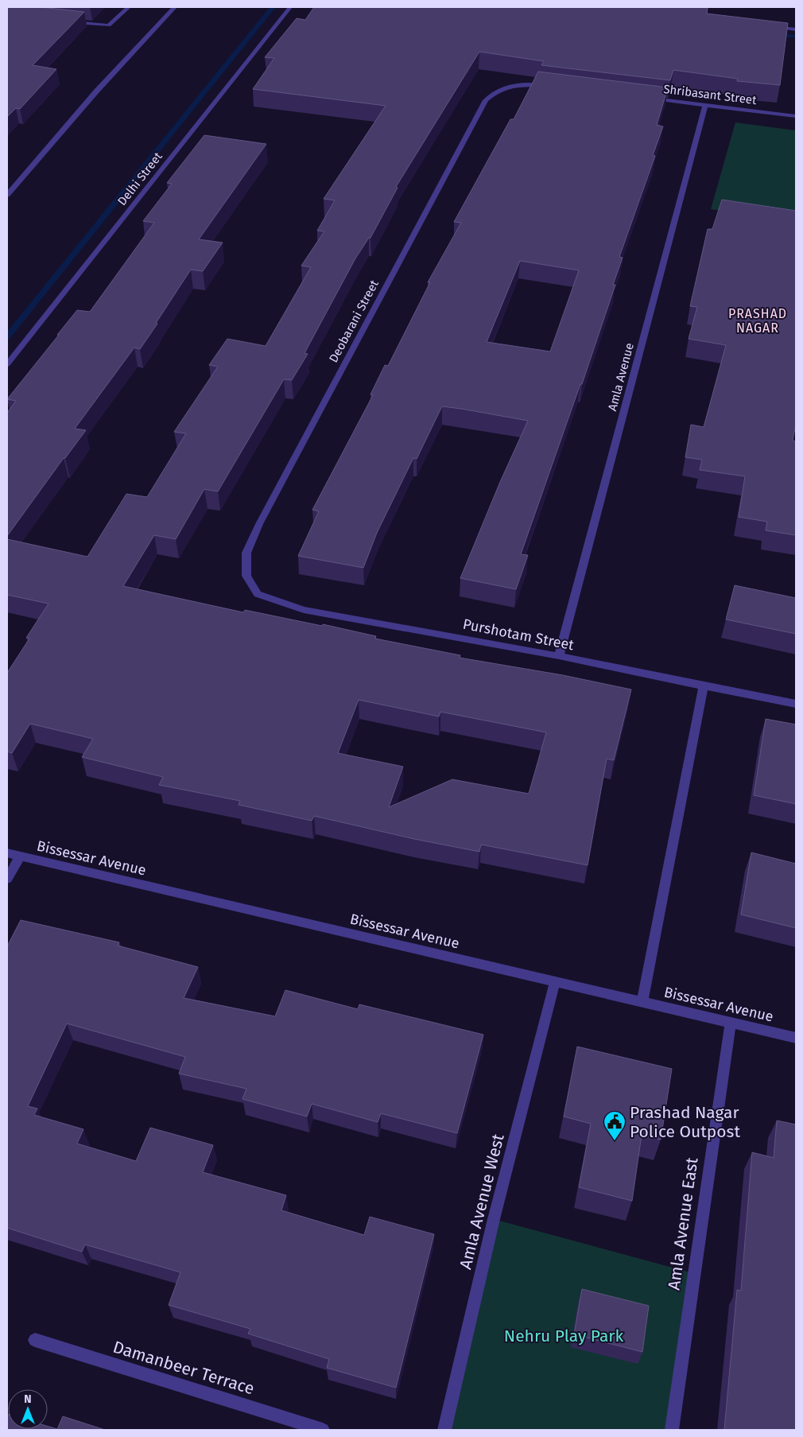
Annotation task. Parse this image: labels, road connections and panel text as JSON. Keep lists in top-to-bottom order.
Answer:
{
  "streets": {
    "street": [
      "Shribasant Street",
      "Delhi Street",
      "Deobarani Street",
      "Amla Avenue",
      "Purshotam Street",
      "Bissessar Avenue",
      "Amla Avenue West",
      "Amla Avenue East",
      "Damanbeer Terrace"
    ]
  },
  "crossings": [
    ["Shribasant Street", "Amla Avenue"],
    ["Deobarani Street", "Purshotam Street"],
    ["Amla Avenue", "Purshotam Street"],
    ["Bissessar Avenue", "Amla Avenue West"],
    ["Bissessar Avenue", "Amla Avenue East"]
  ],
  "districts": ["PRASHAD NAGAR"],
  "parks": ["Nehru Play Park"],
  "places": {
    "public building": ["Prashad Nagar Police Outpost"]
  },
  "north": "top"
}
